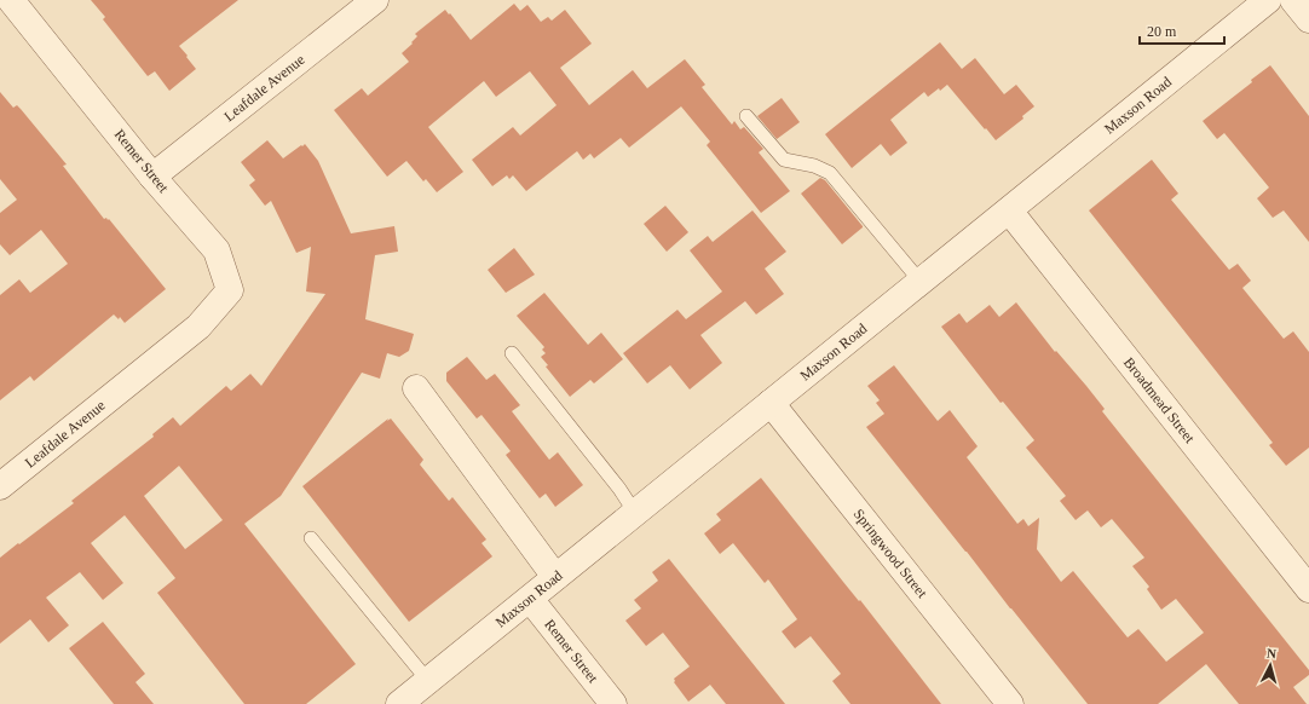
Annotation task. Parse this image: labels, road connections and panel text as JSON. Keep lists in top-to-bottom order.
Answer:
{
  "streets": {
    "street": [
      "Leafdale Avenue",
      "Maxson Road",
      "Remer Street",
      "Broadmead Street",
      "Springwood Street"
    ]
  },
  "crossings": [
    ["Leafdale Avenue", "Remer Street"],
    ["Maxson Road", "Remer Street"],
    ["Maxson Road", "Broadmead Street"],
    ["Maxson Road", "Springwood Street"]
  ],
  "scale_bar": "20 m",
  "north": "top"
}
